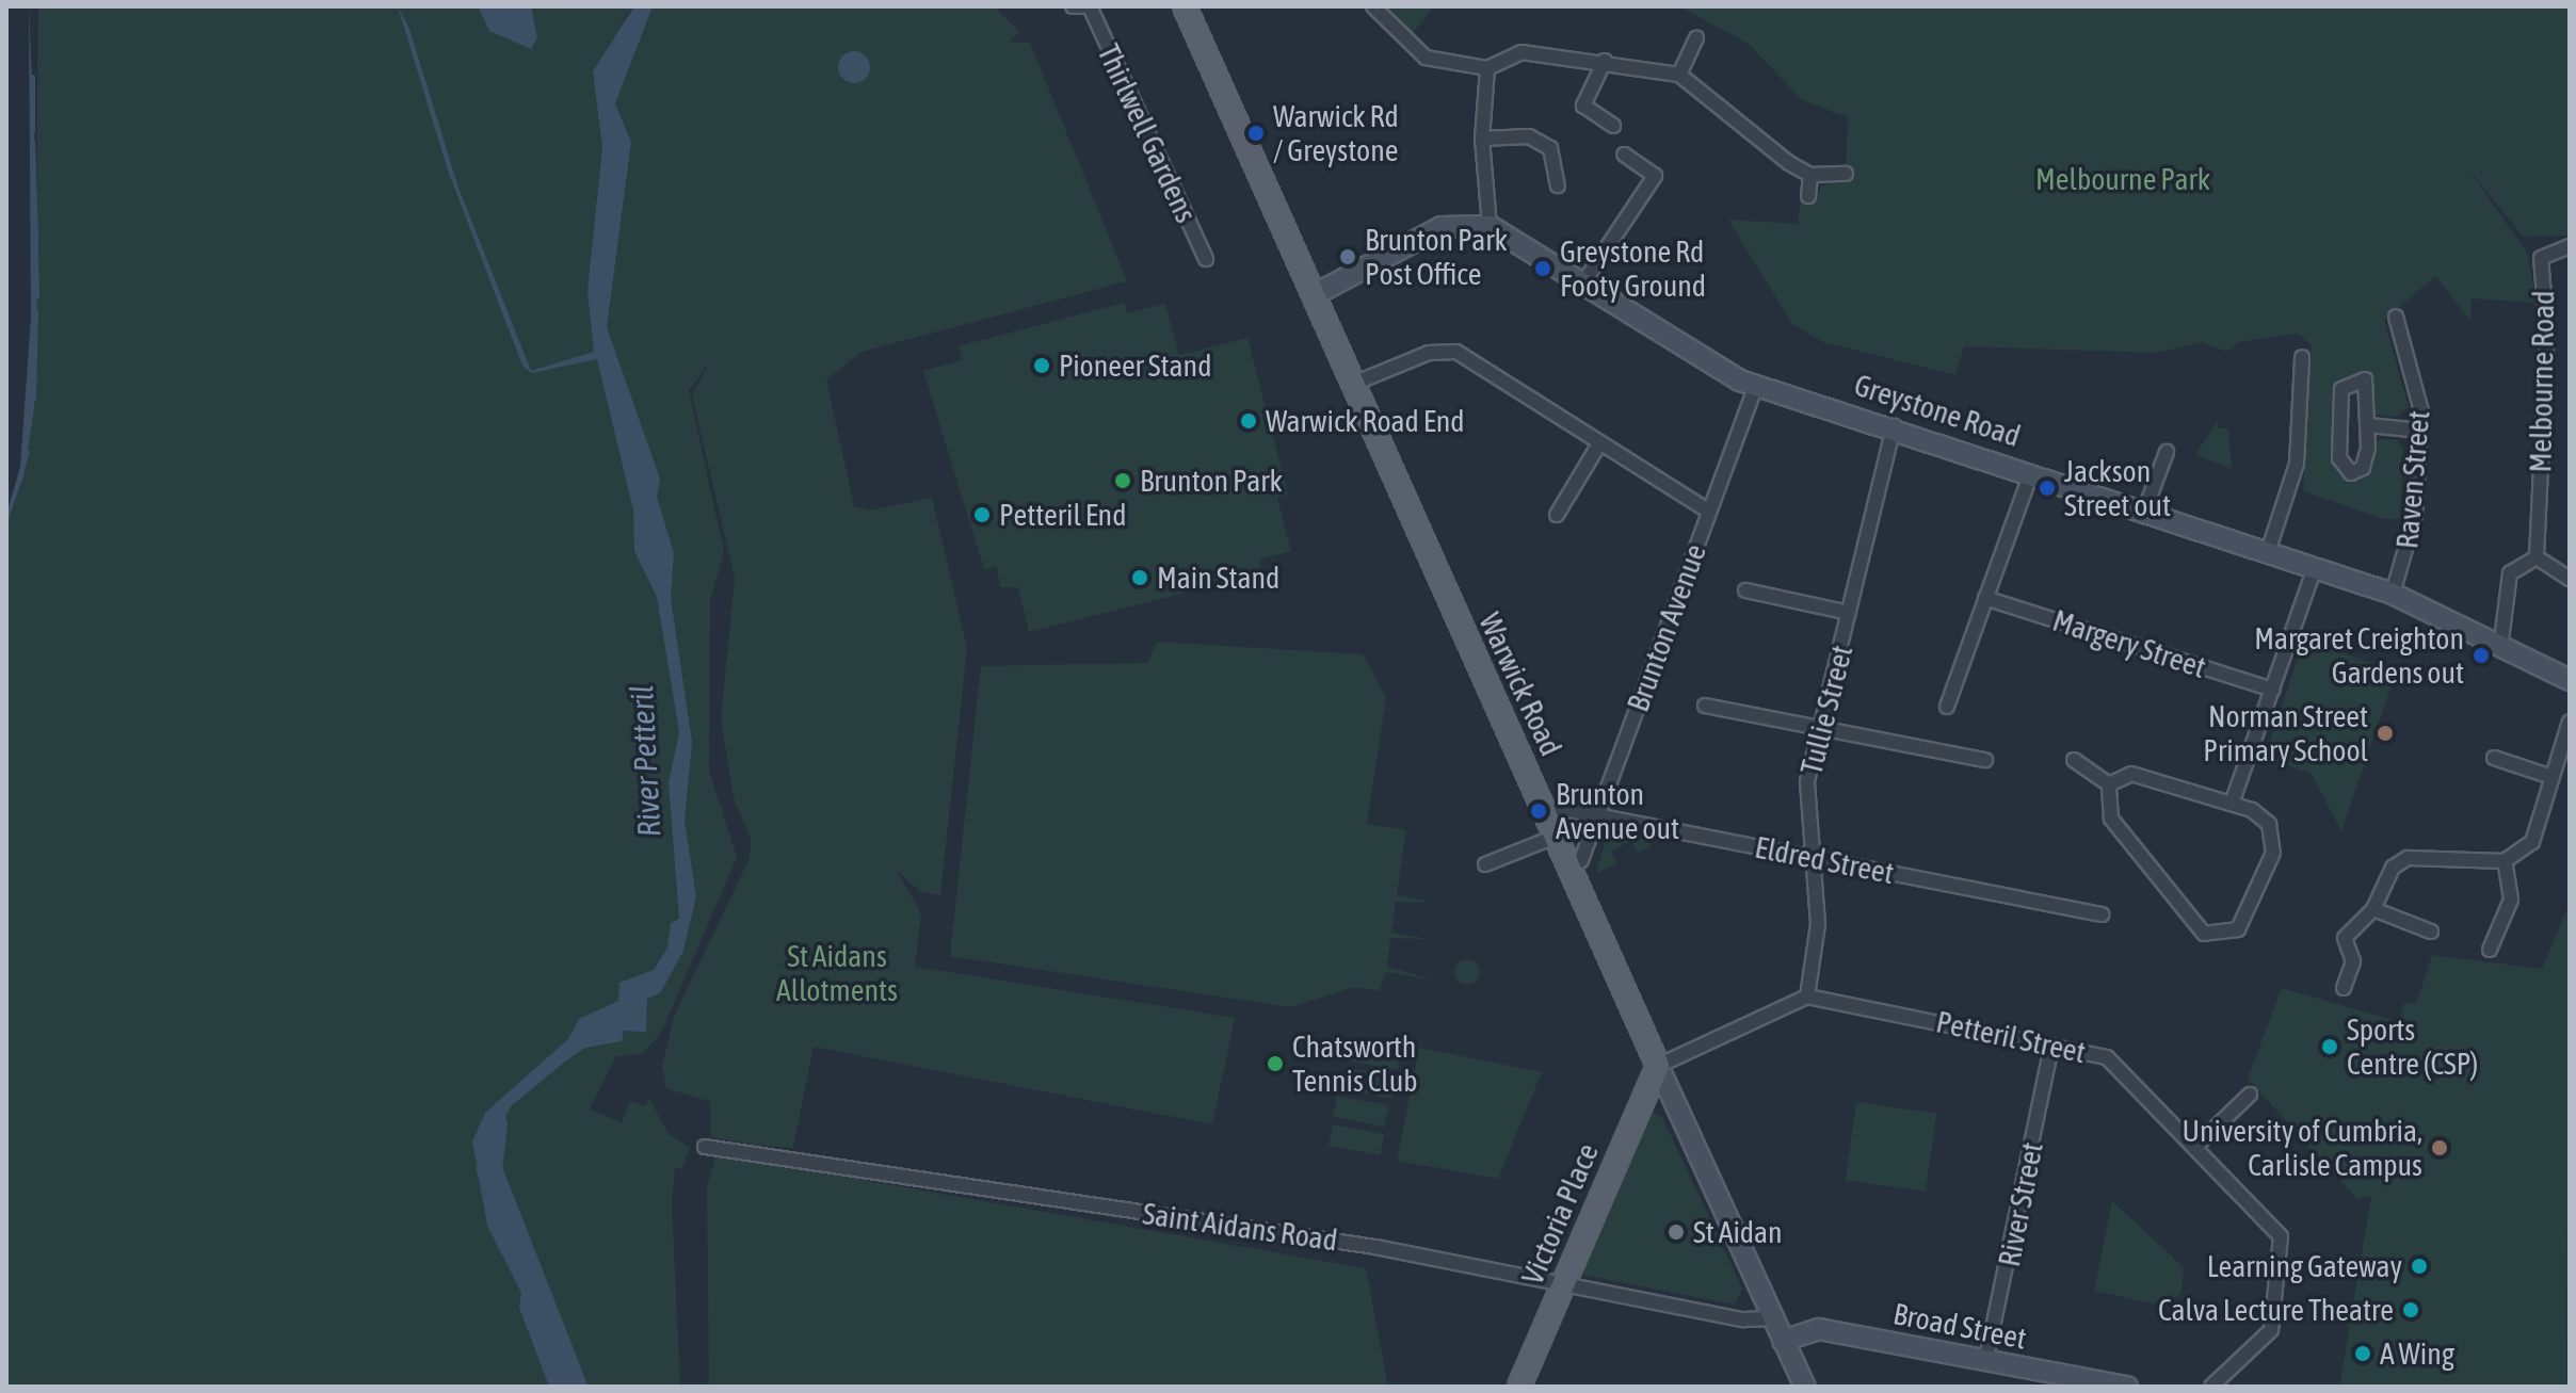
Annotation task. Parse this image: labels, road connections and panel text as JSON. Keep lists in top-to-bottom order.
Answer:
{
  "streets": {
    "main road": ["Warwick Road", "Victoria Place"],
    "street": [
      "Thirlwell Gardens",
      "Melbourne Road",
      "Greystone Road",
      "Raven Street",
      "Brunton Avenue",
      "Margery Street",
      "Tullie Street",
      "Eldred Street",
      "Petteril Street",
      "River Street",
      "Saint Aidans Road",
      "Broad Street"
    ]
  },
  "crossings": [
    ["Greystone Road", "Raven Street"],
    ["Greystone Road", "Brunton Avenue"],
    ["Greystone Road", "Tullie Street"],
    ["Brunton Avenue", "Warwick Road"],
    ["Brunton Avenue", "Eldred Street"],
    ["Warwick Road", "Eldred Street"],
    ["Warwick Road", "Victoria Place"],
    ["Warwick Road", "Saint Aidans Road"],
    ["Warwick Road", "Broad Street"],
    ["Tullie Street", "Eldred Street"],
    ["Tullie Street", "Petteril Street"],
    ["Petteril Street", "River Street"],
    ["River Street", "Broad Street"],
    ["Victoria Place", "Saint Aidans Road"]
  ],
  "water": ["River Petteril"],
  "parks": ["Melbourne Park", "St Aidans Allotments"],
  "places": [
    "Warwick Rd / Greystone",
    "Brunton Park Post Office",
    "Greystone Rd Footy Ground",
    "Pioneer Stand",
    "Warwick Road End",
    "Brunton Park",
    "Jackson Street out",
    "Petteril End",
    "Main Stand",
    "Margaret Creighton Gardens out",
    "Norman Street Primary School",
    "Brunton Avenue out",
    "Sports Centre (CSP)",
    "Chatsworth Tennis Club",
    "University of Cumbria, Carlisle Campus",
    "St Aidan",
    "Learning Gateway",
    "Calva Lecture Theatre",
    "A Wing"
  ]
}
